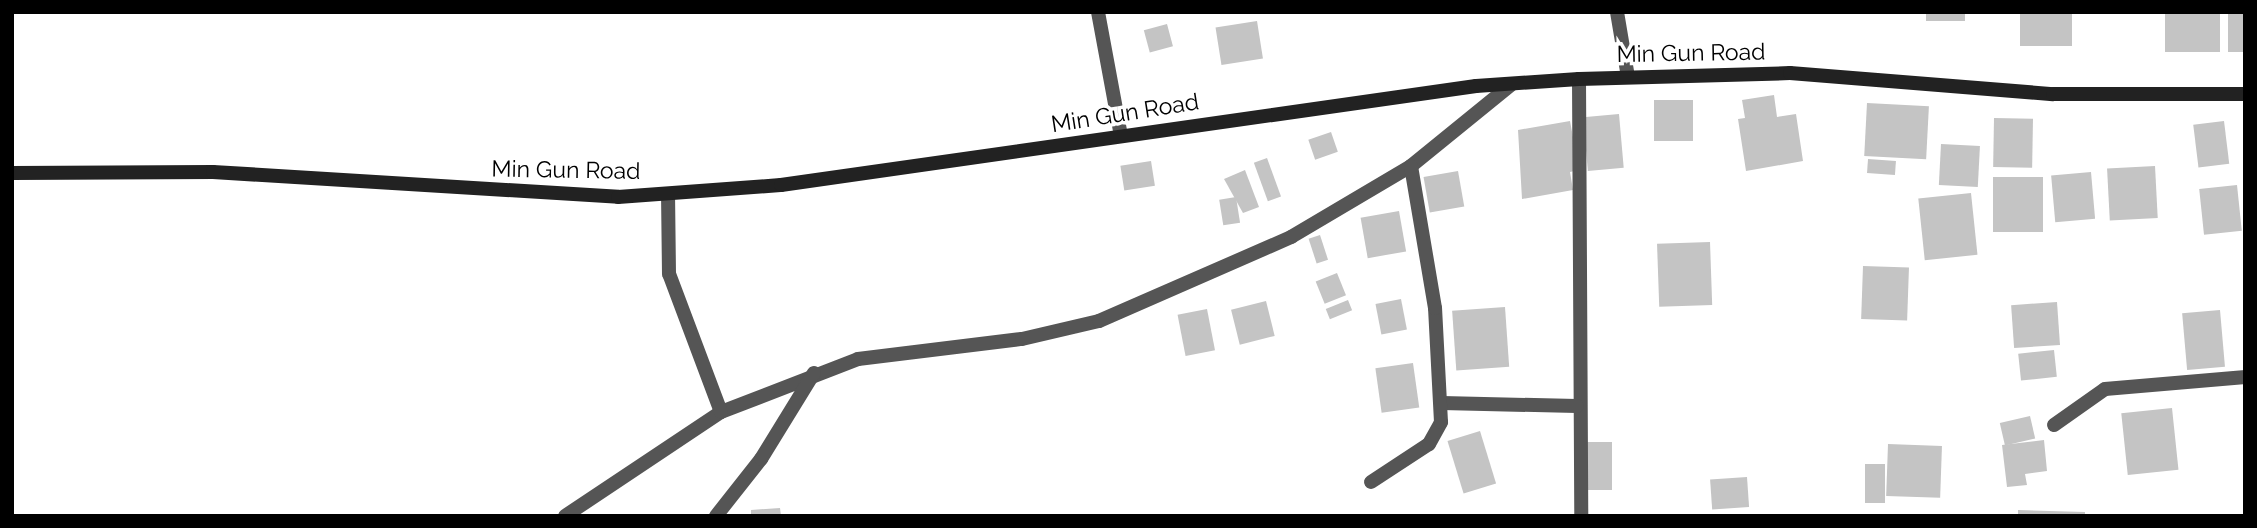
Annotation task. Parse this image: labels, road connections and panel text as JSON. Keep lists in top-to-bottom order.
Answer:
{
  "streets": {
    "street": ["Min Gun Road"]
  }
}
